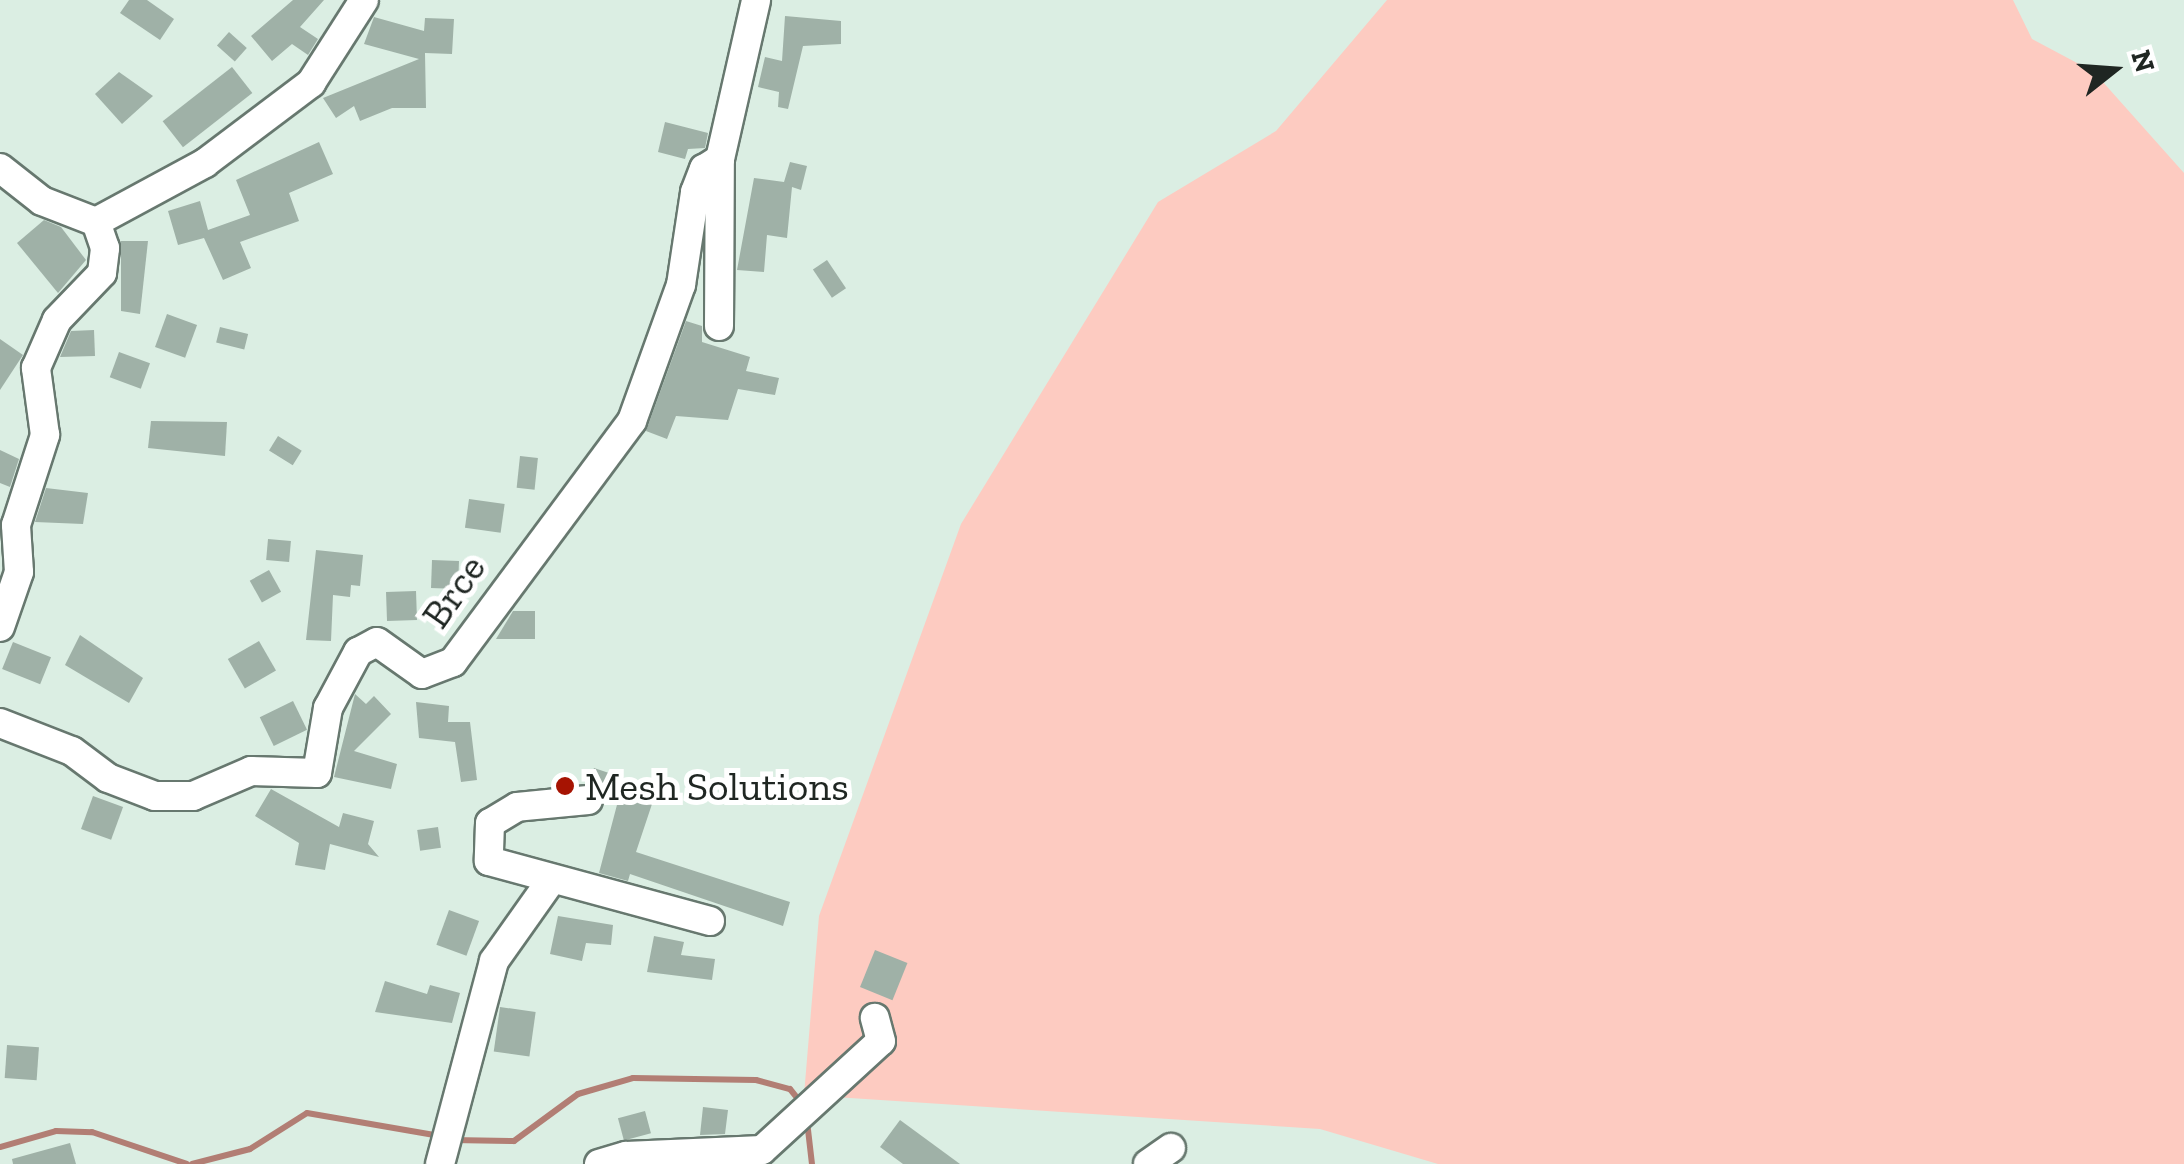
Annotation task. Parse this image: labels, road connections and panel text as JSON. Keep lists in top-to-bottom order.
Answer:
{
  "streets": {
    "street": ["Brce"]
  },
  "places": ["Mesh Solutions"],
  "north": "right"
}
